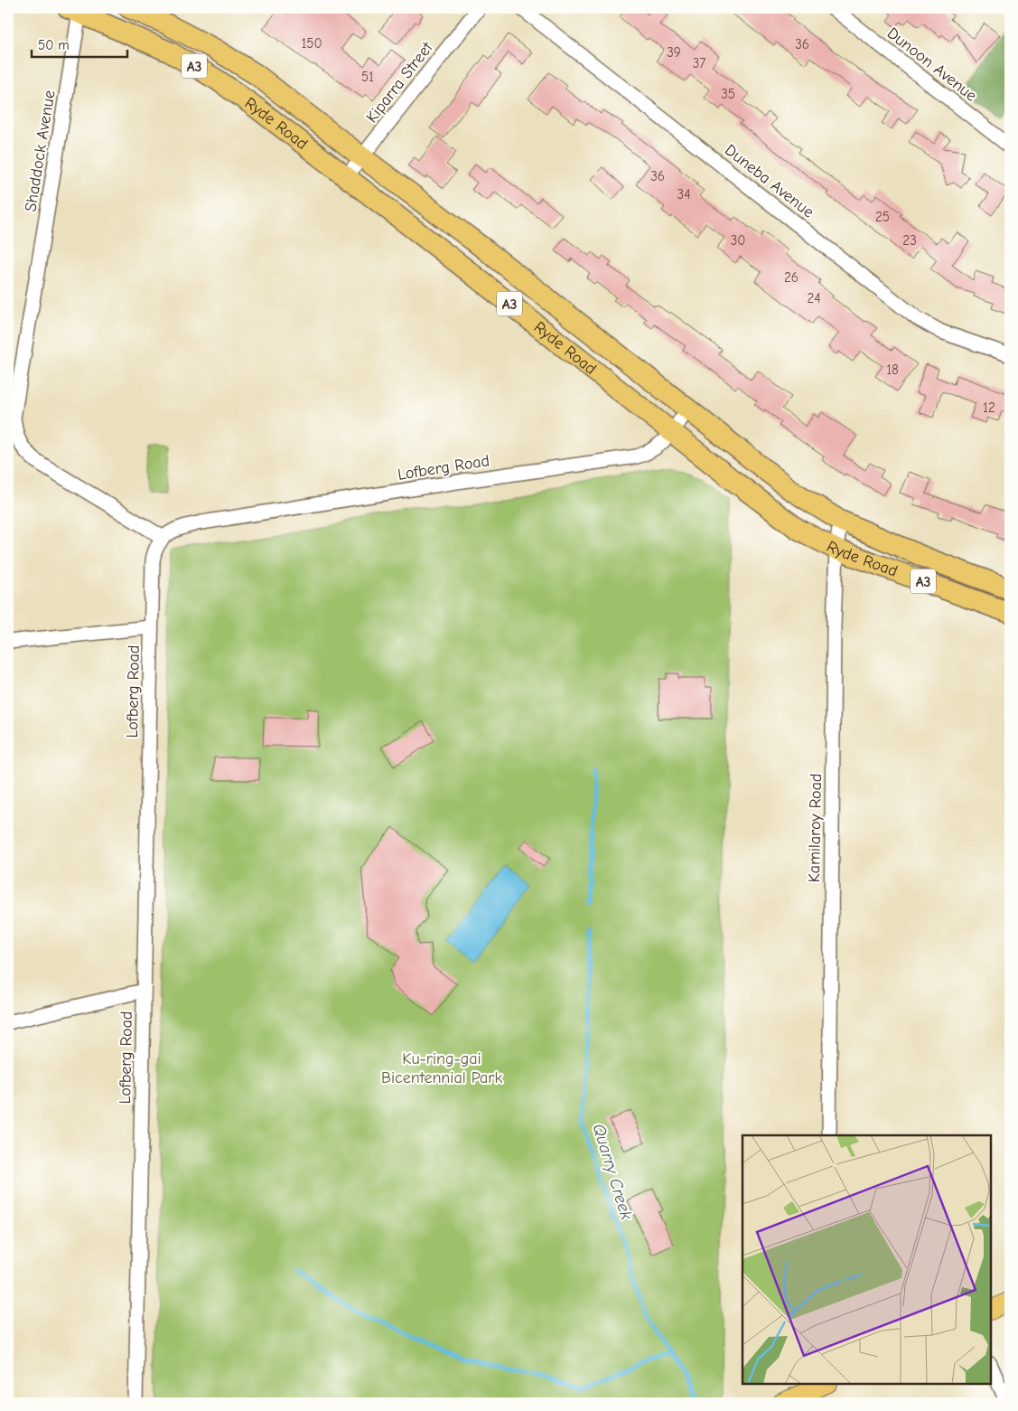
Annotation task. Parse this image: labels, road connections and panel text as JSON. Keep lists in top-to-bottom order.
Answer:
{
  "streets": {
    "highway": ["A3", "Ryde Road"],
    "street": [
      "Dunoon Avenue",
      "Kiparra Street",
      "Shaddock Avenue",
      "Duneba Avenue",
      "Lofberg Road",
      "Kamilaroy Road"
    ]
  },
  "crossings": [
    ["Kiparra Street", "Ryde Road"],
    ["Ryde Road", "Shaddock Avenue"],
    ["Ryde Road", "Lofberg Road"],
    ["Ryde Road", "Kamilaroy Road"],
    ["Shaddock Avenue", "Lofberg Road"]
  ],
  "water": ["Quarry Creek"],
  "parks": ["Ku-ring-gai Bicentennial Park"],
  "house_numbers": [
    "150",
    "36",
    "39",
    "37",
    "51",
    "35",
    "36",
    "34",
    "25",
    "30",
    "23",
    "26",
    "24",
    "18",
    "12"
  ],
  "scale_bar": "50 m"
}
